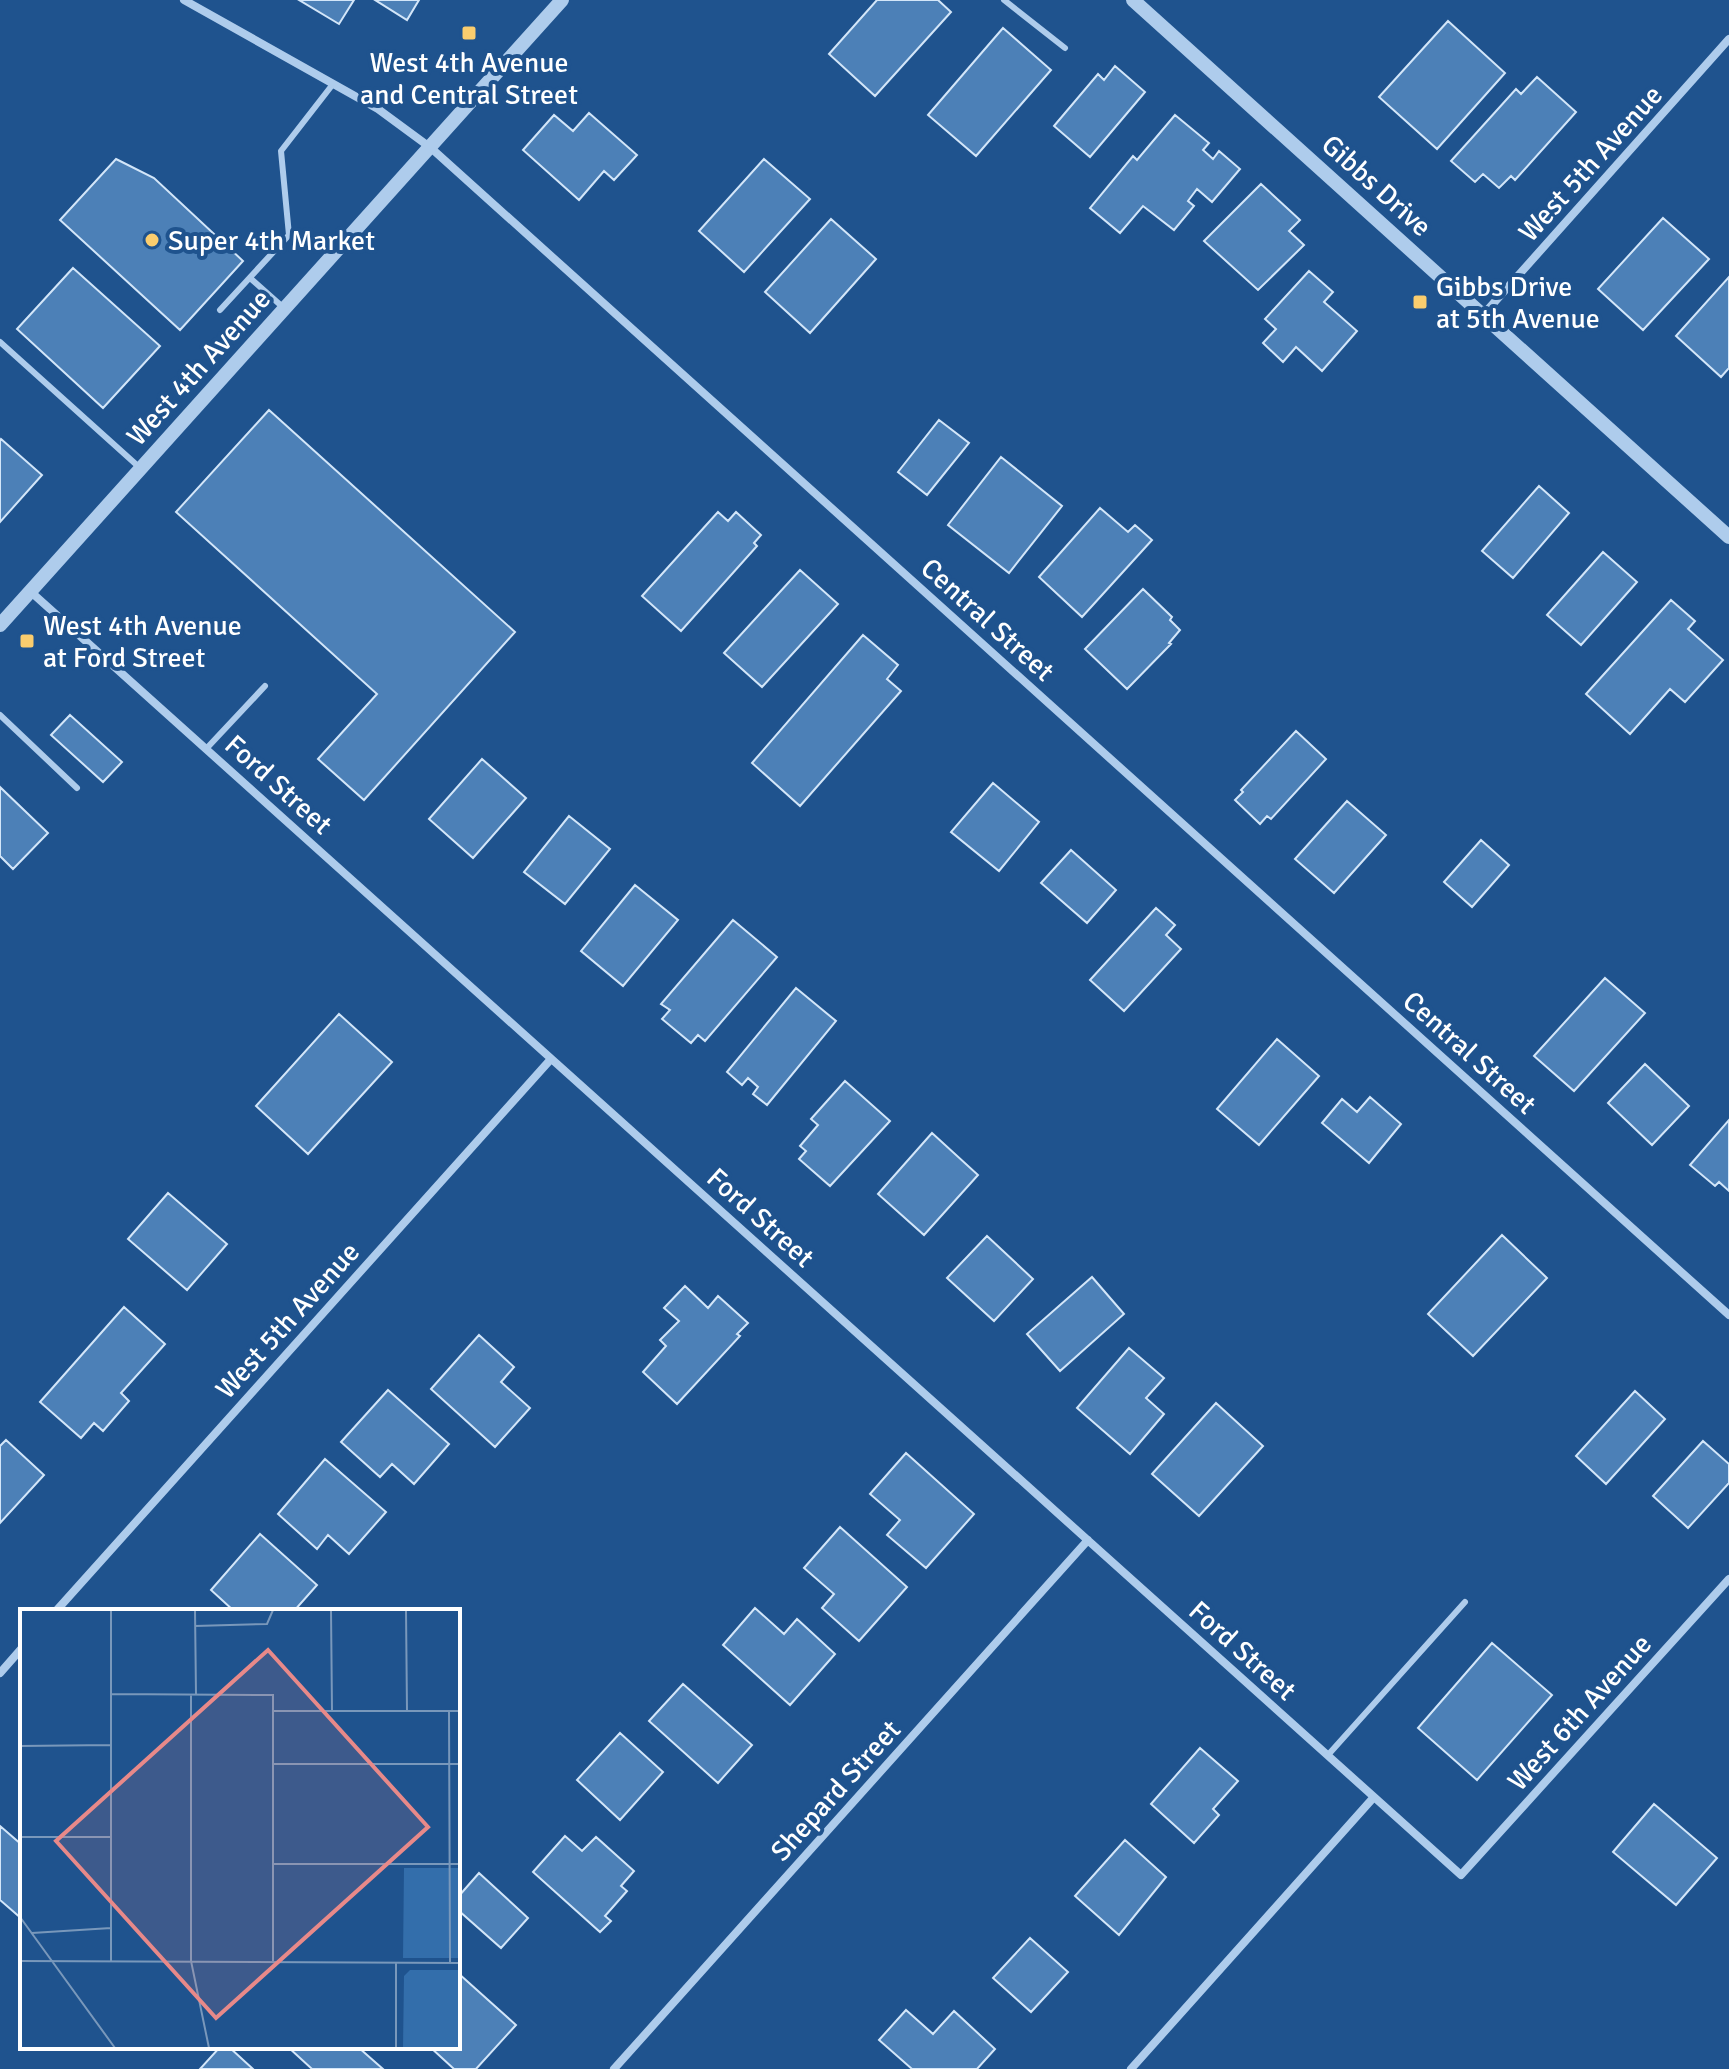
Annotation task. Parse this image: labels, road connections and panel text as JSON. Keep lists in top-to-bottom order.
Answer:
{
  "streets": {
    "street": [
      "West 5th Avenue",
      "Gibbs Drive",
      "West 4th Avenue",
      "Central Street",
      "Ford Street",
      "West 6th Avenue",
      "Shepard Street"
    ]
  },
  "crossings": [
    ["West 5th Avenue", "Gibbs Drive"],
    ["West 5th Avenue", "Ford Street"],
    ["West 4th Avenue", "Central Street"],
    ["West 4th Avenue", "Ford Street"],
    ["Ford Street", "West 6th Avenue"],
    ["Ford Street", "Shepard Street"]
  ],
  "places": {
    "transit": ["West 4th Avenue and Central Street", "Gibbs Drive at 5th Avenue", "West 4th Avenue at Ford Street"],
    "other": ["Super 4th Market"]
  }
}
